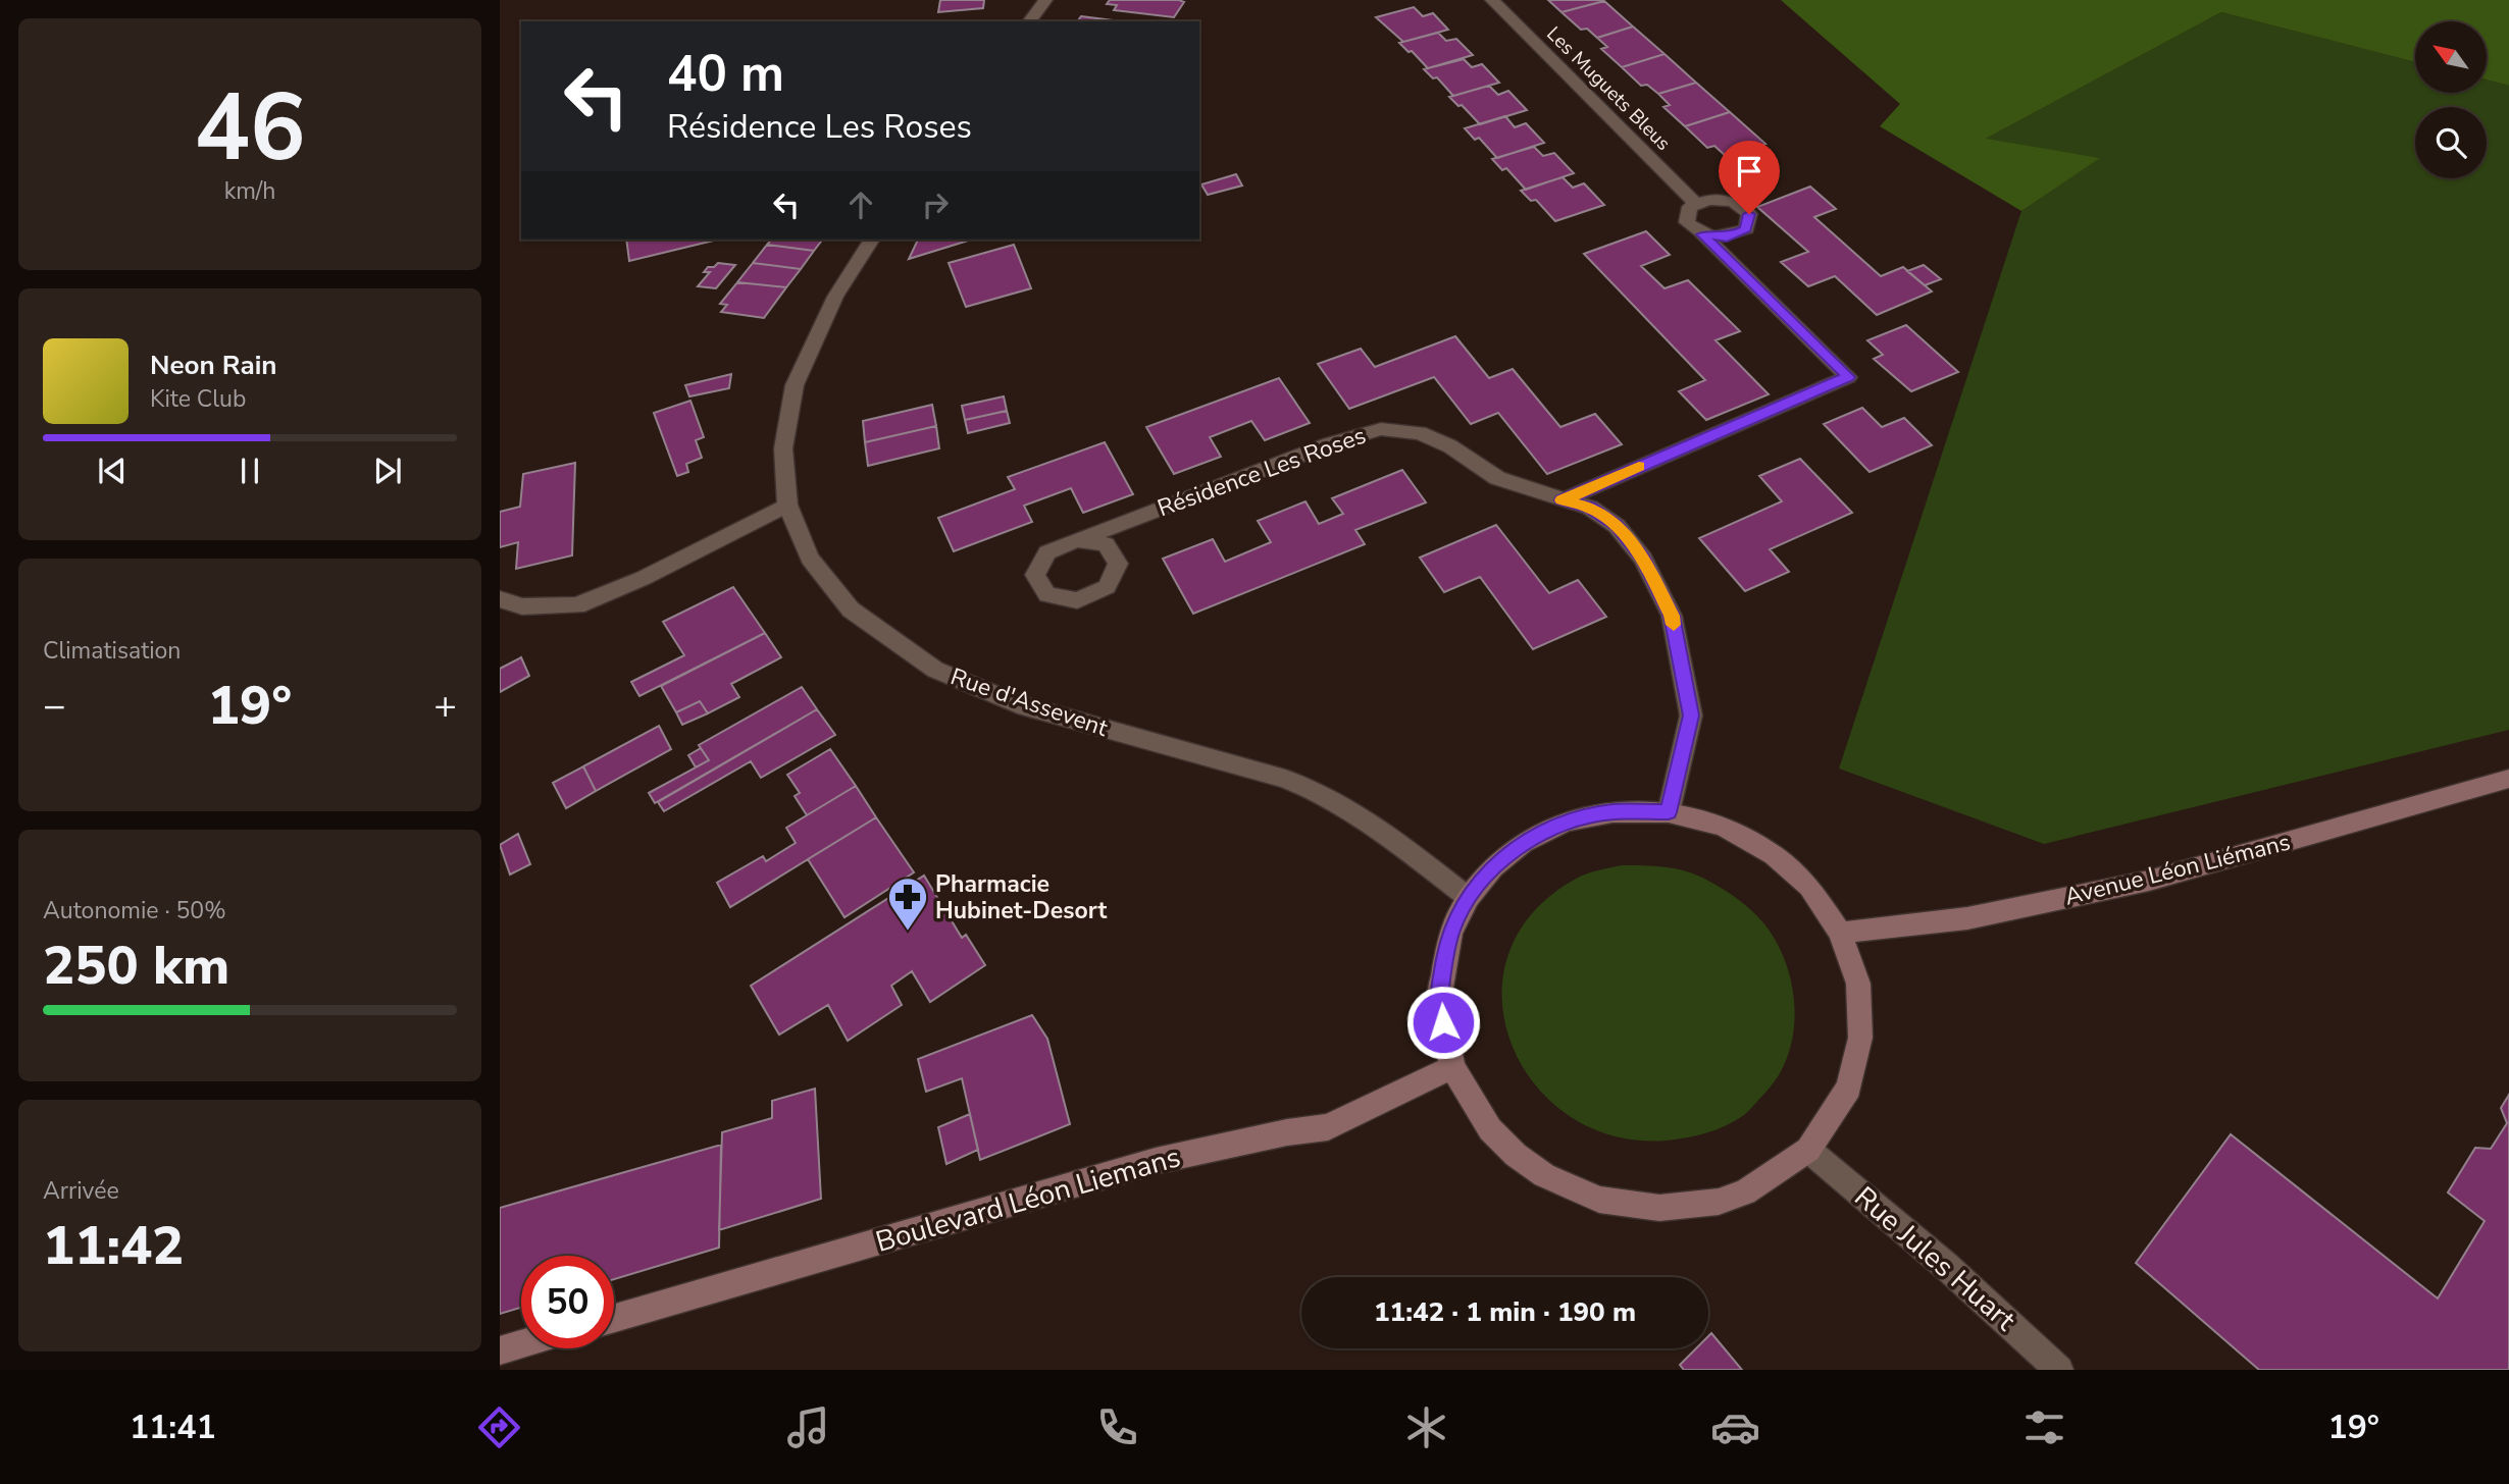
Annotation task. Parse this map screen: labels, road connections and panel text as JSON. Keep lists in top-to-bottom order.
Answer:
{
  "streets": {
    "main road": ["Avenue Léon Liémans", "Boulevard Léon Liemans"],
    "street": [
      "Les Muguets Bleus",
      "Résidence Les Roses",
      "Rue d'Assevent",
      "Rue Jules Huart"
    ]
  },
  "places": {
    "pharmacy": ["Pharmacie Hubinet-Desort"]
  },
  "north": "top left",
  "page": {
    "tile": [
      ["46", "km/h"],
      "Climatisation",
      ["Autonomie · 50%", "250 km"],
      ["Arrivée", "11:42"]
    ],
    "turn": ["40 m", "Résidence Les Roses"],
    "song": ["Neon Rain", "Kite Club"],
    "heat": ["−", "19°", "+"],
    "limit": "50",
    "trip": "11:42 · 1 min · 190 m",
    "tabs": ["11:41", "19°"]
  }
}
